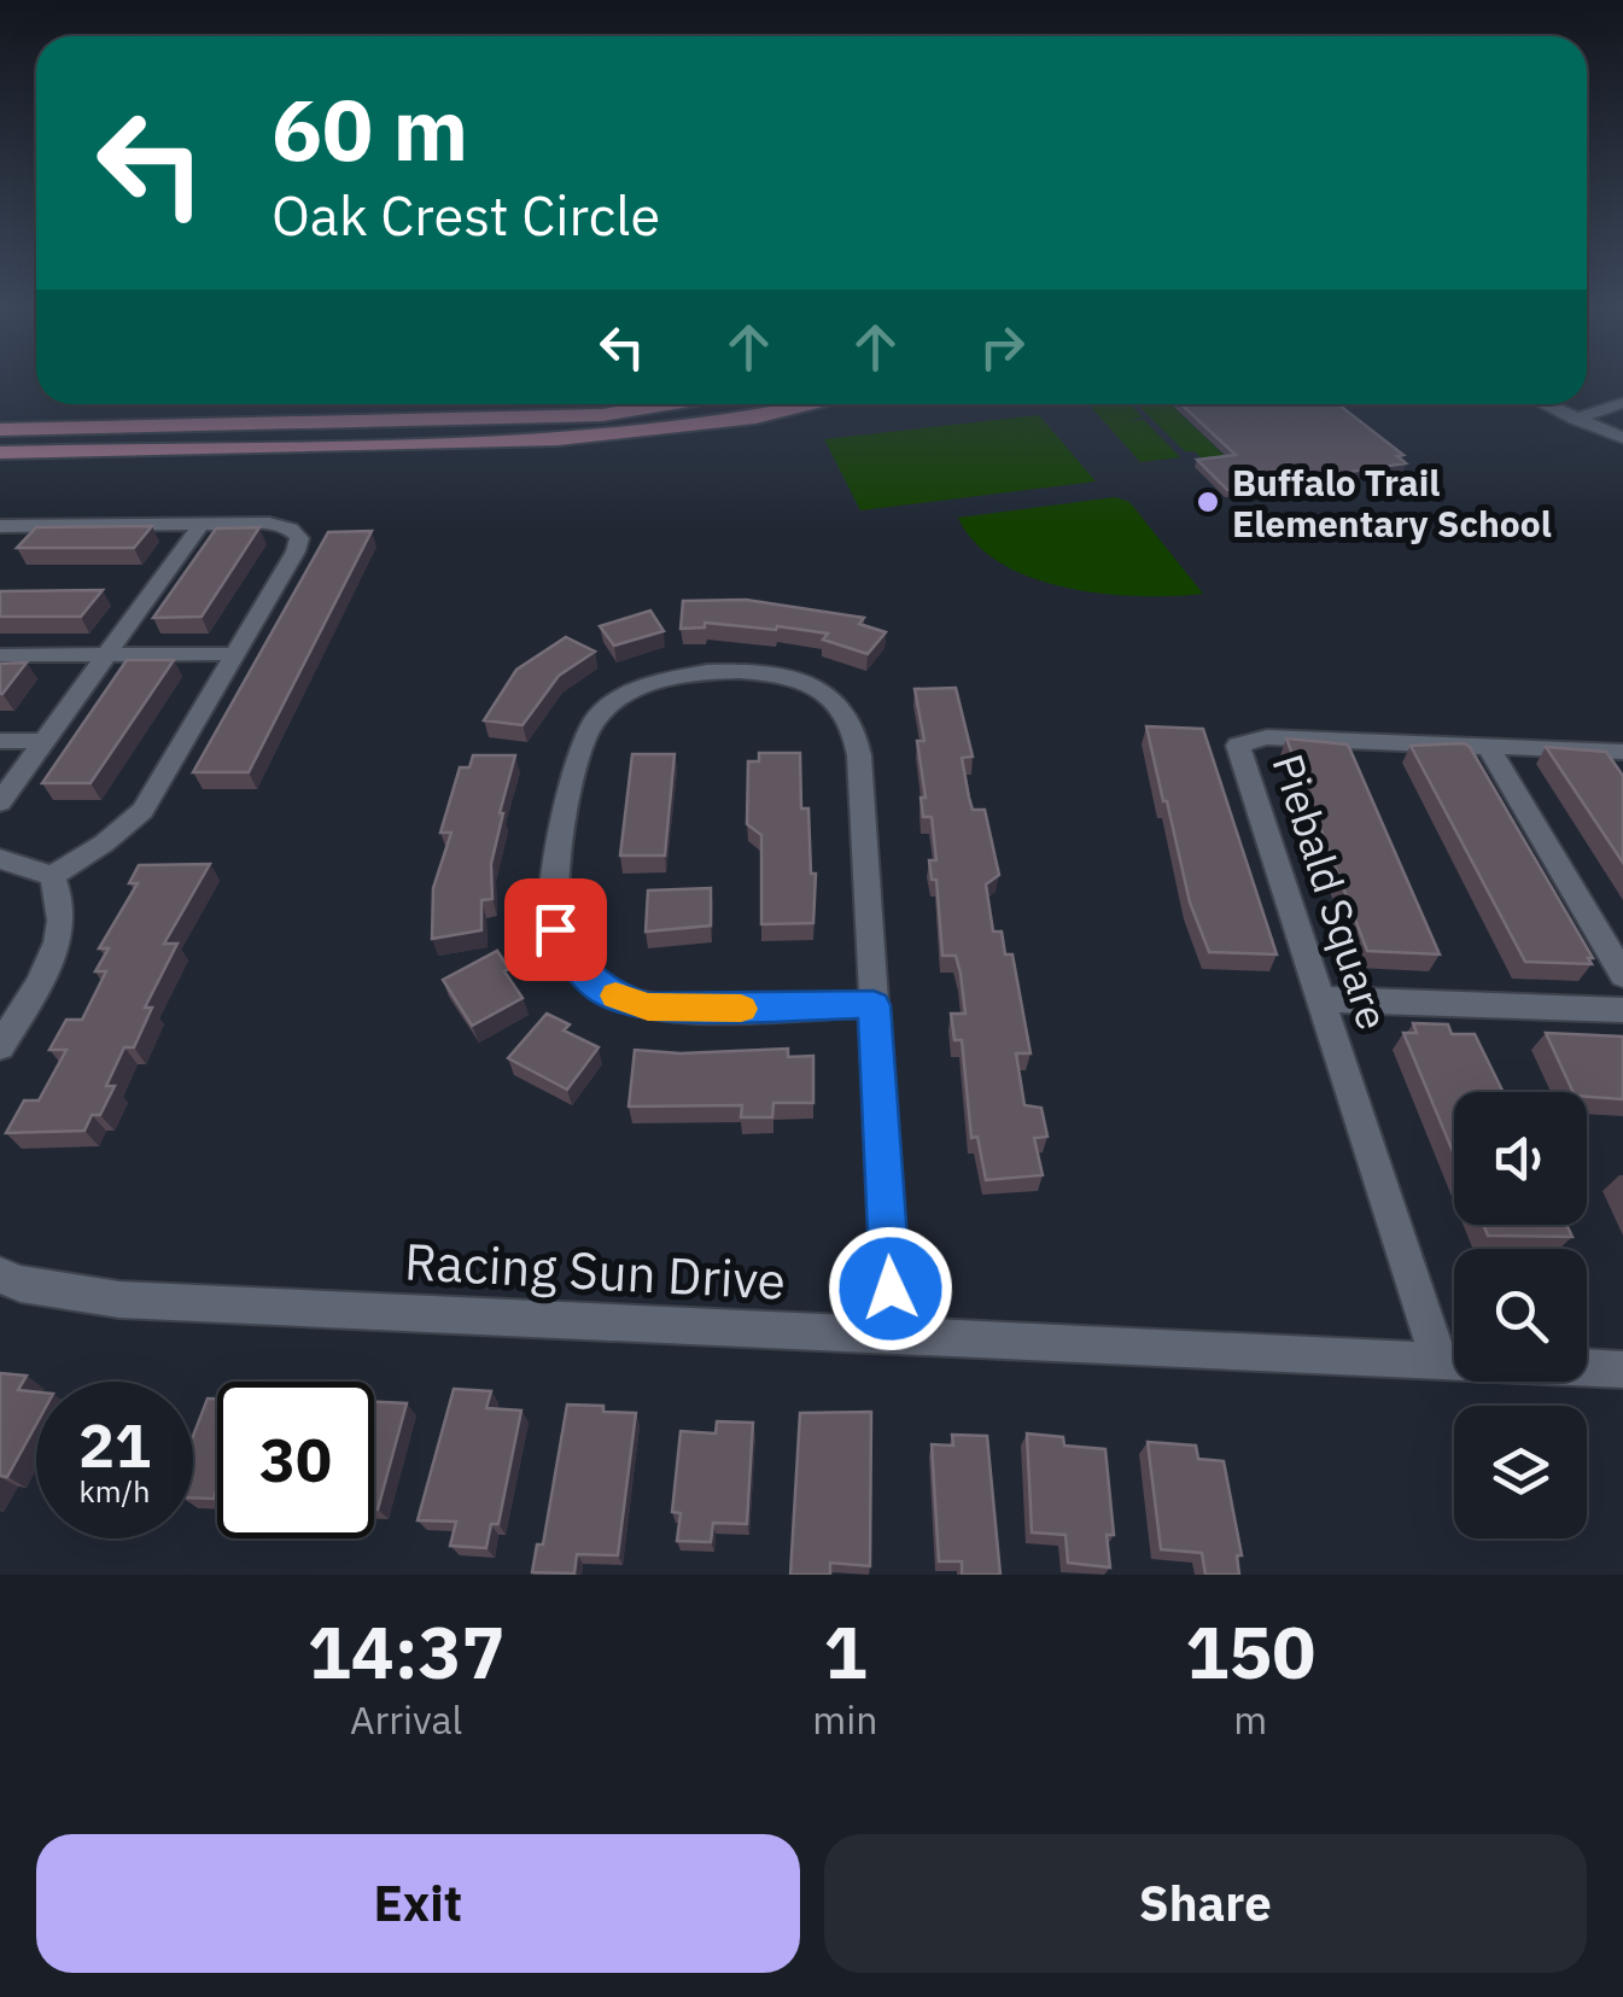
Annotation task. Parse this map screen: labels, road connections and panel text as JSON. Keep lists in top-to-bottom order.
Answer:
{
  "streets": {
    "street": ["Piebald Square", "Racing Sun Drive"]
  },
  "crossings": [
    ["Piebald Square", "Racing Sun Drive"]
  ],
  "places": ["Buffalo Trail Elementary School"],
  "page": {
    "turn": ["60 m", "Oak Crest Circle"],
    "speed": "21 km/h",
    "limit": "30",
    "eta": [
      "14:37",
      "Arrival",
      "1",
      "min",
      "150",
      "m"
    ],
    "buttons": ["Exit", "Share"]
  }
}
